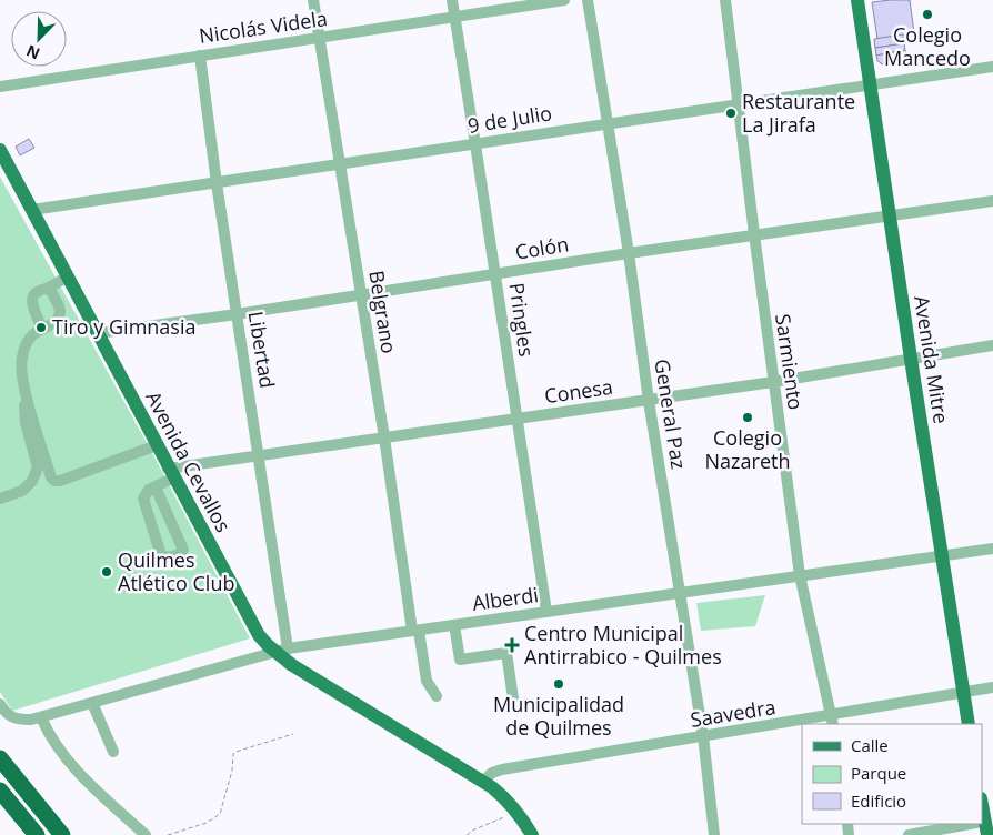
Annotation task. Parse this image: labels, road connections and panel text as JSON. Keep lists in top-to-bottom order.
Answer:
{
  "streets": {
    "main road": ["Avenida Mitre", "Avenida Cevallos"],
    "street": [
      "Nicolás Videla",
      "9 de Julio",
      "Colón",
      "Belgrano",
      "Pringles",
      "Libertad",
      "Sarmiento",
      "Conesa",
      "General Paz",
      "Alberdi",
      "Saavedra"
    ]
  },
  "crossings": [
    ["Nicolás Videla", "Belgrano"],
    ["Nicolás Videla", "Pringles"],
    ["Nicolás Videla", "Libertad"],
    ["9 de Julio", "Belgrano"],
    ["9 de Julio", "Pringles"],
    ["9 de Julio", "Libertad"],
    ["9 de Julio", "Avenida Mitre"],
    ["9 de Julio", "Sarmiento"],
    ["9 de Julio", "General Paz"],
    ["9 de Julio", "Avenida Cevallos"],
    ["Colón", "Belgrano"],
    ["Colón", "Pringles"],
    ["Colón", "Libertad"],
    ["Colón", "Avenida Mitre"],
    ["Colón", "Sarmiento"],
    ["Colón", "General Paz"],
    ["Colón", "Avenida Cevallos"],
    ["Belgrano", "Conesa"],
    ["Belgrano", "Alberdi"],
    ["Pringles", "Conesa"],
    ["Pringles", "Alberdi"],
    ["Libertad", "Conesa"],
    ["Libertad", "Avenida Cevallos"],
    ["Libertad", "Alberdi"],
    ["Avenida Mitre", "Conesa"],
    ["Avenida Mitre", "Alberdi"],
    ["Avenida Mitre", "Saavedra"],
    ["Sarmiento", "Conesa"],
    ["Sarmiento", "Alberdi"],
    ["Sarmiento", "Saavedra"],
    ["Conesa", "General Paz"],
    ["Conesa", "Avenida Cevallos"],
    ["General Paz", "Alberdi"],
    ["General Paz", "Saavedra"],
    ["Avenida Cevallos", "Alberdi"],
    ["Avenida Cevallos", "Saavedra"]
  ],
  "places": {
    "other": [
      "Colegio Mancedo",
      "Restaurante La Jirafa",
      "Tiro y Gimnasia",
      "Colegio Nazareth",
      "Quilmes Atlético Club",
      "Municipalidad de Quilmes"
    ],
    "health": ["Centro Municipal Antirrabico - Quilmes"]
  },
  "legend": ["Calle", "Parque", "Edificio"],
  "north": "bottom left"
}
